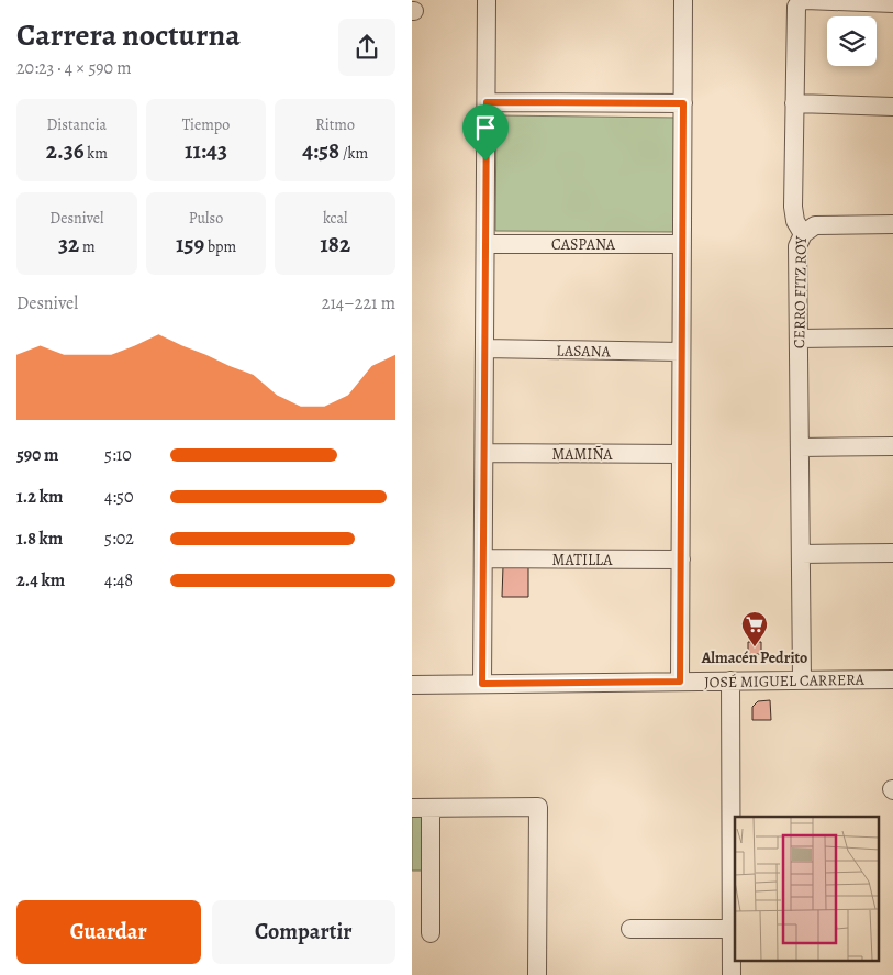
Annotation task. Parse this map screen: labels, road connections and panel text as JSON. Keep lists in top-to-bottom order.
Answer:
{
  "streets": {
    "street": [
      "CASPANA",
      "CERRO FITZ ROY",
      "LASANA",
      "MAMIÑA",
      "MATILLA",
      "JOSÉ MIGUEL CARRERA"
    ]
  },
  "crossings": [
    ["CERRO FITZ ROY", "JOSÉ MIGUEL CARRERA"]
  ],
  "places": {
    "supermarket": ["Almacén Pedrito"]
  },
  "page": {
    "heading": ["Carrera nocturna", "20:23 · 4 × 590 m"],
    "stats": [
      ["Distancia", "2.36 km"],
      ["Tiempo", "11:43"],
      ["Ritmo", "4:58 /km"],
      ["Desnivel", "32 m"],
      ["Pulso", "159 bpm"],
      ["kcal", "182"]
    ],
    "chart": ["Desnivel", "214–221 m"],
    "list": [
      {
        "name": "590 m",
        "note": "5:10"
      },
      {
        "name": "1.2 km",
        "note": "4:50"
      },
      {
        "name": "1.8 km",
        "note": "5:02"
      },
      {
        "name": "2.4 km",
        "note": "4:48"
      }
    ],
    "buttons": ["Guardar", "Compartir"]
  }
}
